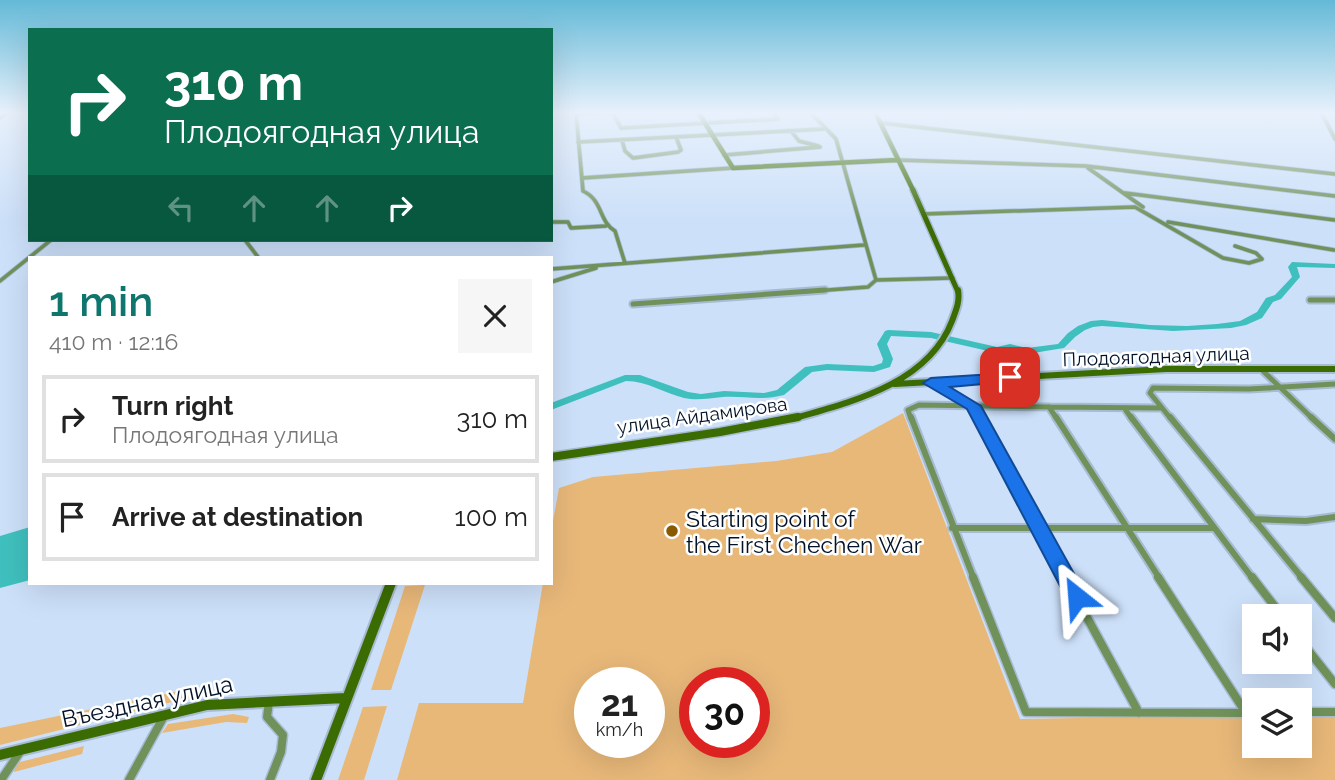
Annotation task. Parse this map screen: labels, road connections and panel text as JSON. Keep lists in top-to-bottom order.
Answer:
{
  "streets": {
    "main road": ["Плодоягодная улица", "улица Айдамирова", "Въездная улица"]
  },
  "crossings": [
    ["Плодоягодная улица", "улица Айдамирова"]
  ],
  "places": ["Starting point of the First Chechen War"],
  "page": {
    "turn": ["310 m", "Плодоягодная улица"],
    "heading": ["1 min", "410 m · 12:16"],
    "list": [
      {
        "name": "Turn right",
        "note": "Плодоягодная улица",
        "value": "310 m"
      },
      {
        "name": "Arrive at destination",
        "value": "100 m"
      }
    ],
    "speed": "21 km/h",
    "limit": "30"
  }
}
